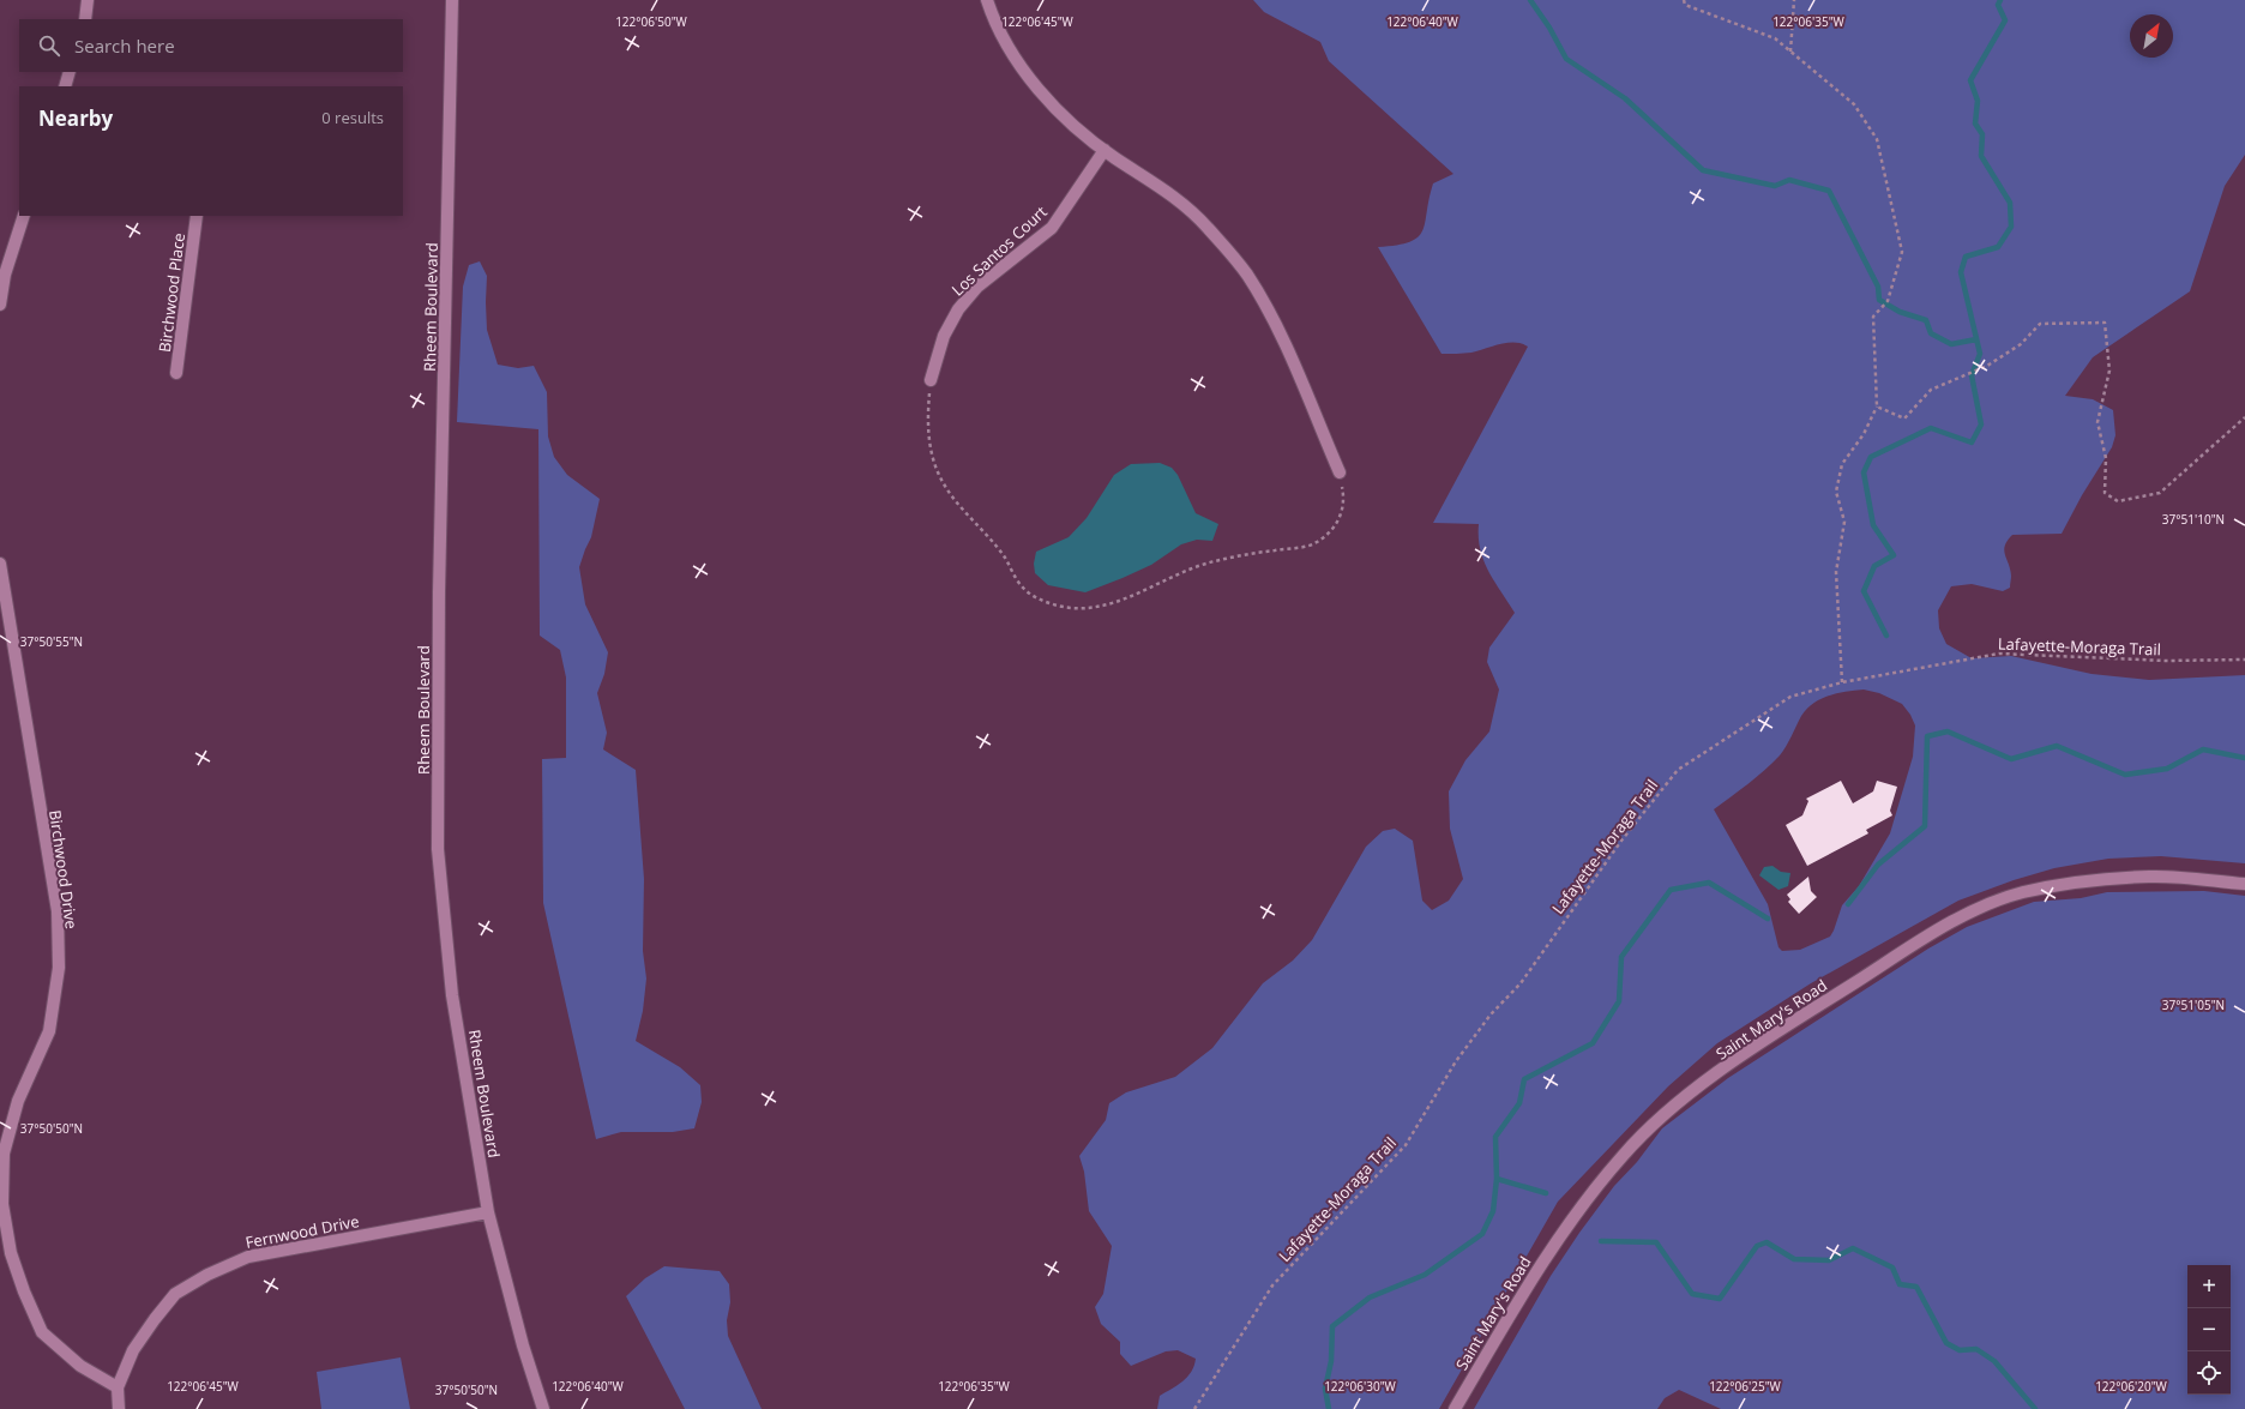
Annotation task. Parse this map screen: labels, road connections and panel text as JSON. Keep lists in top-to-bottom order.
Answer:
{
  "streets": {
    "street": [
      "Los Santos Court",
      "Birchwood Place",
      "Rheem Boulevard",
      "Birchwood Drive",
      "Saint Mary's Road",
      "Fernwood Drive"
    ],
    "path": ["Lafayette-Moraga Trail"]
  },
  "crossings": [
    ["Rheem Boulevard", "Fernwood Drive"],
    ["Birchwood Drive", "Fernwood Drive"]
  ],
  "north": "top right",
  "page": {
    "search": "Search here",
    "heading": ["Nearby", "0 results"],
    "map_buttons": ["+", "−"]
  },
  "coordinates": [
    "122°06'50\"W",
    "122°06'45\"W",
    "122°06'40\"W",
    "122°06'35\"W",
    "37°51'10\"N",
    "37°50'55\"N",
    "37°51'05\"N",
    "37°50'50\"N",
    "122°06'30\"W",
    "122°06'25\"W",
    "122°06'20\"W"
  ]
}
